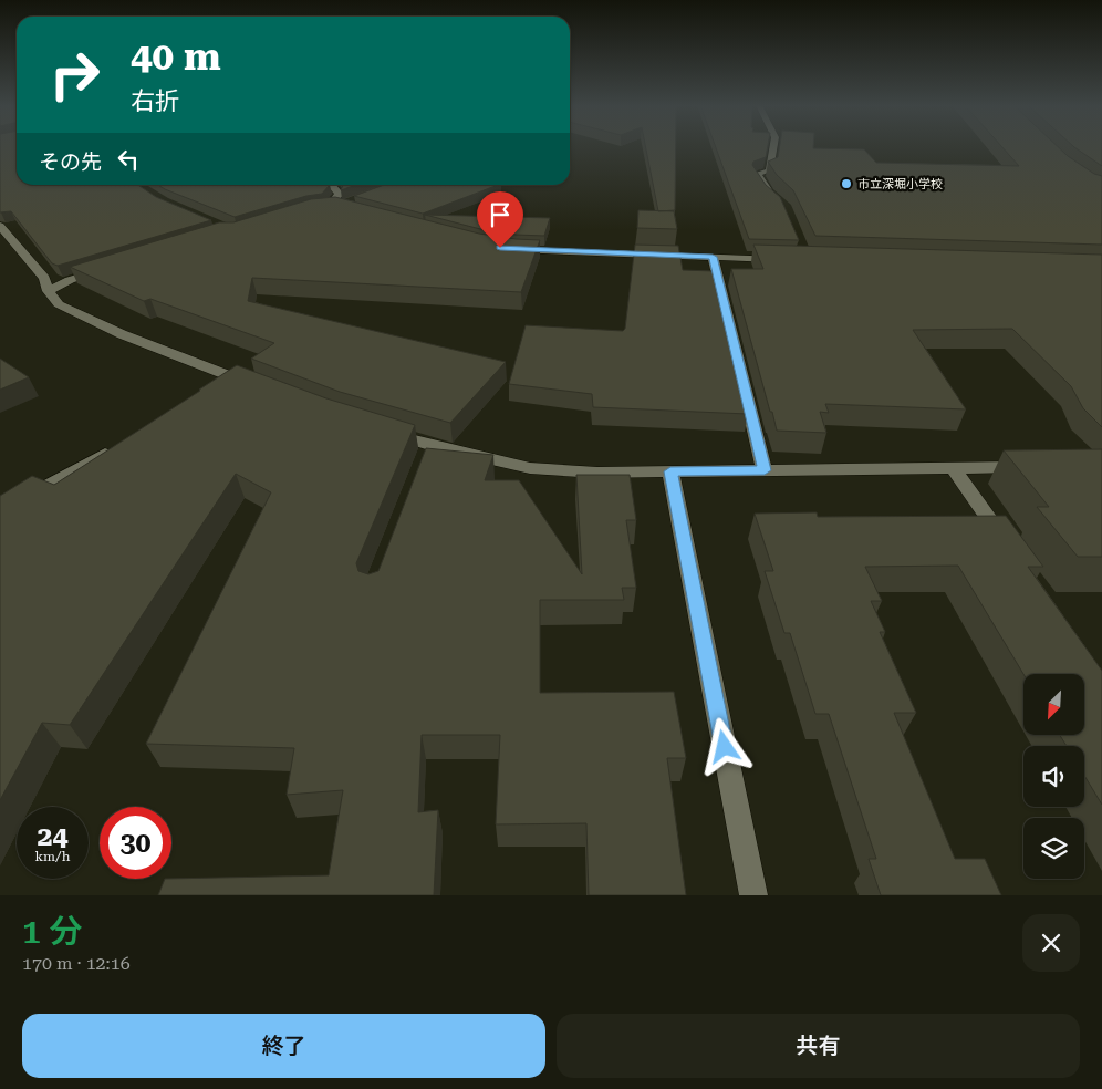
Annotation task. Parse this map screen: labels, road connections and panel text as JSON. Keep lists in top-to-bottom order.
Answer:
{
  "places": ["市立深堀小学校"],
  "north": "bottom left",
  "page": {
    "turn": ["40 m", "右折"],
    "then": "その先",
    "speed": "24 km/h",
    "limit": "30",
    "heading": ["1 分", "170 m · 12:16"],
    "buttons": ["終了", "共有"]
  }
}
